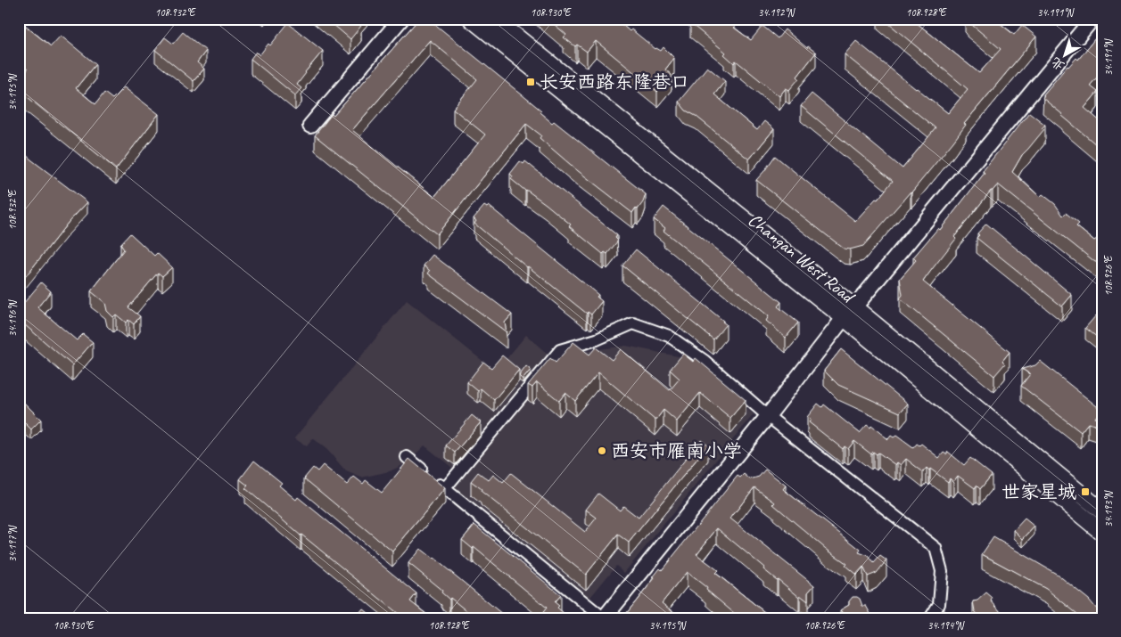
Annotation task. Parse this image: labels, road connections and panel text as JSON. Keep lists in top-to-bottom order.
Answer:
{
  "streets": {
    "main road": ["Changan West Road"]
  },
  "places": {
    "transit": ["长安西路东隆巷口", "世家星城"],
    "other": ["西安市雁南小学"]
  },
  "north": "bottom left",
  "coordinates": [
    "108.932°E",
    "108.930°E",
    "34.192°N",
    "108.928°E",
    "34.191°N",
    "34.195°N",
    "108.926°E",
    "34.196°N",
    "34.193°N",
    "34.197°N",
    "34.194°N"
  ]
}
